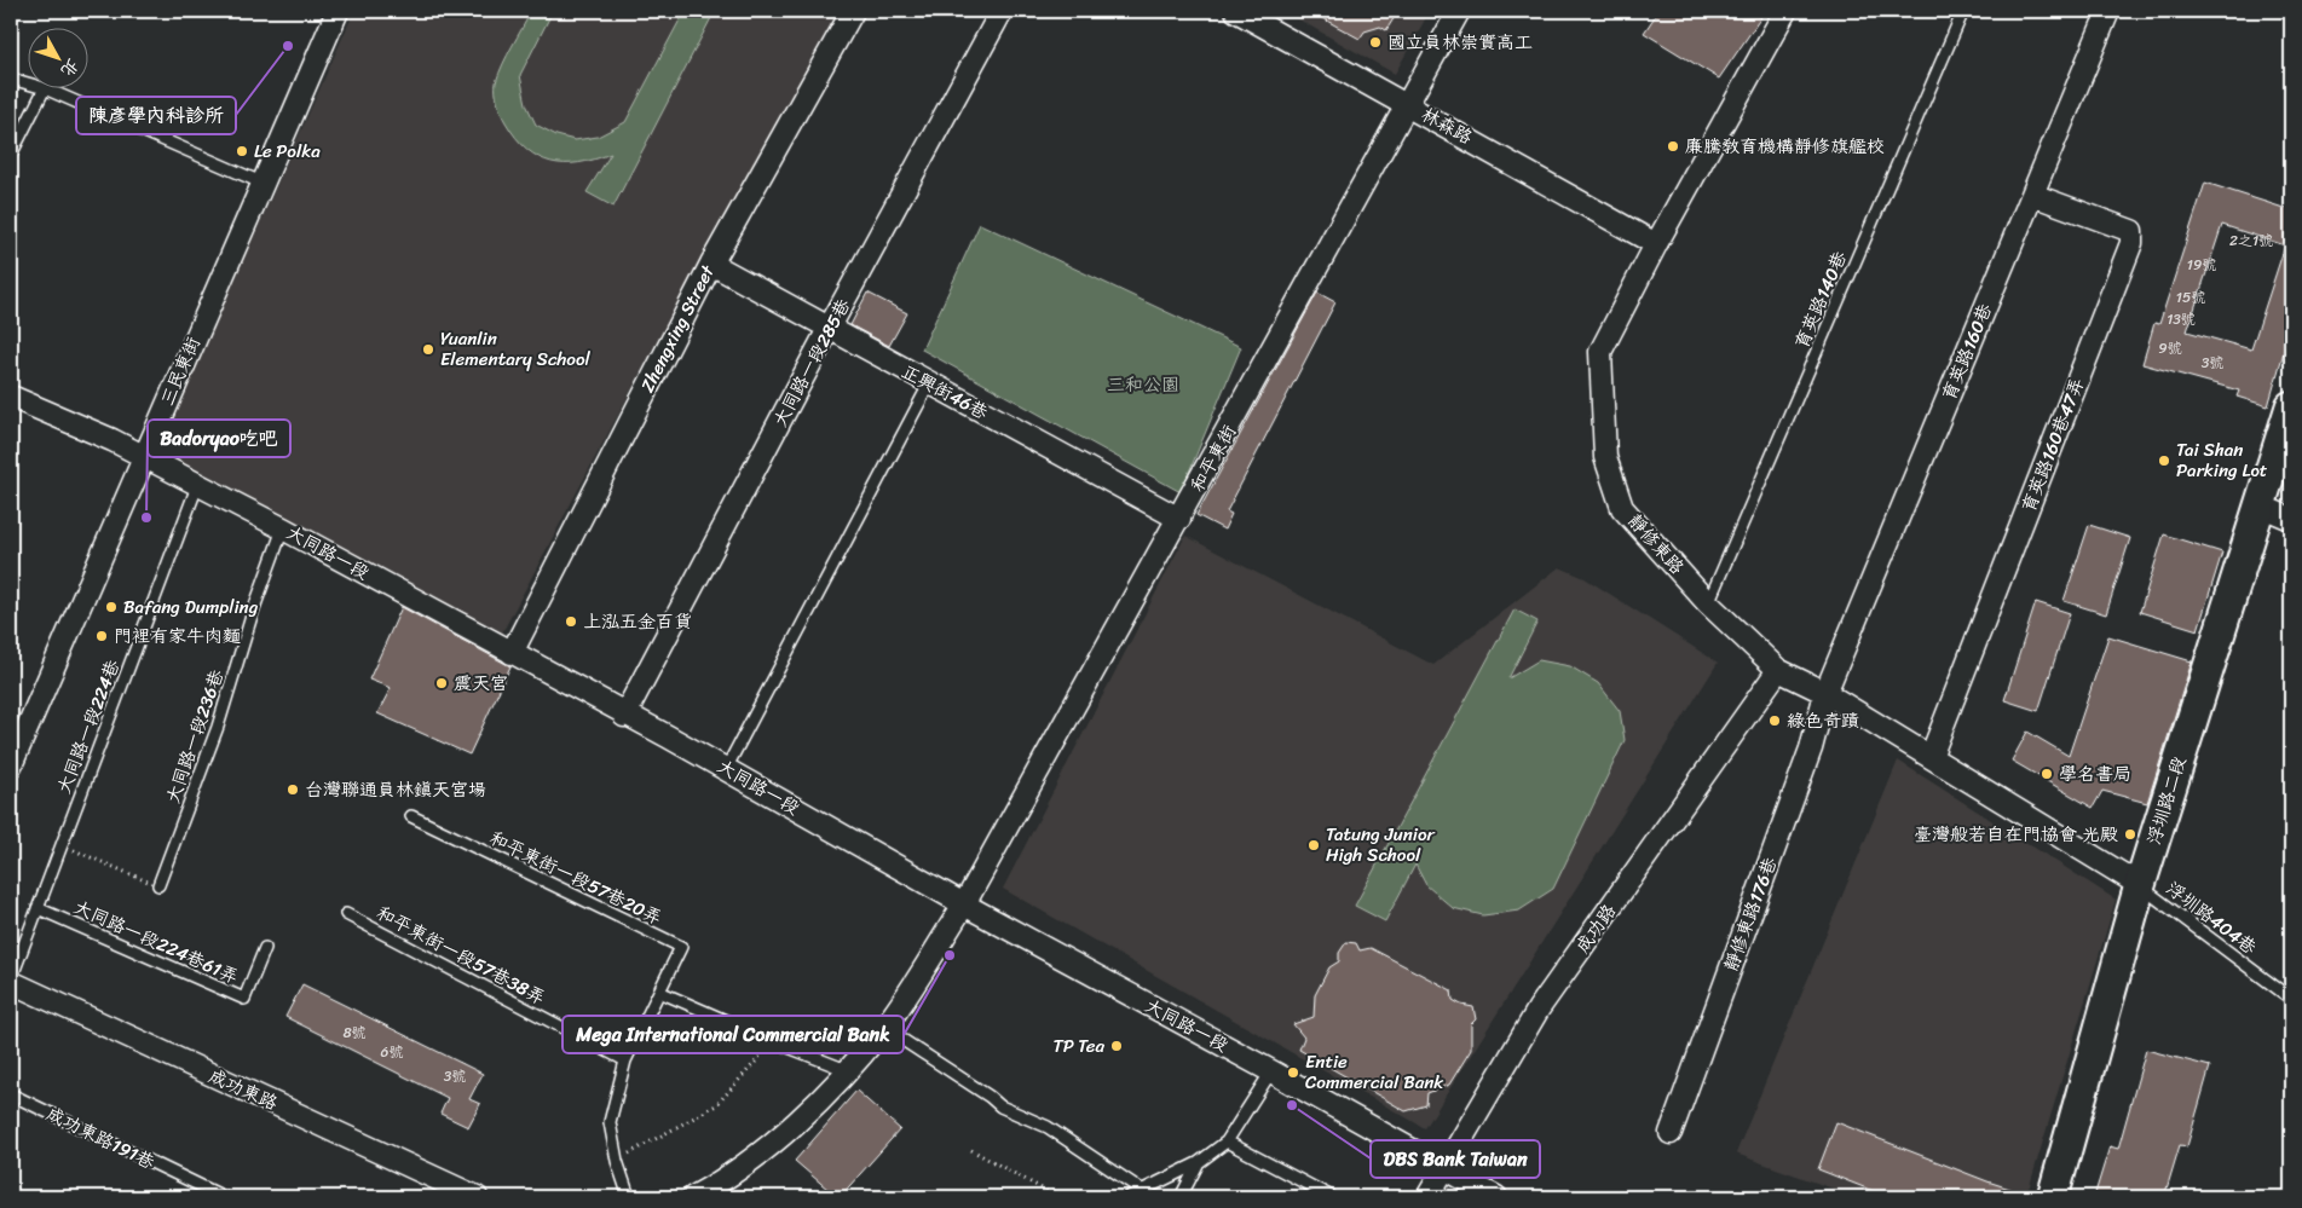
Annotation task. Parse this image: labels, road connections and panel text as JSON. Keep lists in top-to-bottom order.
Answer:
{
  "streets": {
    "street": [
      "林森路",
      "Zhengxing Street",
      "育英路160巷",
      "大同路一段285巷",
      "三民東街",
      "正興街46巷",
      "育英路160巷47弄",
      "和平東街",
      "靜修東路",
      "大同路一段",
      "浮圳路二段",
      "靜修東路176巷",
      "成功路",
      "成功東路"
    ],
    "lane": [
      "育英路140巷",
      "大同路一段224巷",
      "大同路一段236巷",
      "和平東街一段57巷20弄",
      "浮圳路404巷",
      "大同路一段224巷61弄",
      "和平東街一段57巷38弄",
      "成功東路191巷"
    ]
  },
  "crossings": [
    ["林森路", "和平東街"],
    ["林森路", "靜修東路"],
    ["育英路140巷", "靜修東路"],
    ["Zhengxing Street", "正興街46巷"],
    ["Zhengxing Street", "大同路一段"],
    ["育英路160巷", "育英路160巷47弄"],
    ["育英路160巷", "靜修東路"],
    ["育英路160巷", "靜修東路176巷"],
    ["大同路一段285巷", "正興街46巷"],
    ["大同路一段285巷", "大同路一段"],
    ["三民東街", "大同路一段"],
    ["正興街46巷", "和平東街"],
    ["育英路160巷47弄", "靜修東路"],
    ["和平東街", "大同路一段"],
    ["靜修東路", "浮圳路二段"],
    ["靜修東路", "靜修東路176巷"],
    ["靜修東路", "浮圳路404巷"],
    ["靜修東路", "成功路"],
    ["大同路一段", "大同路一段224巷"],
    ["大同路一段", "大同路一段236巷"],
    ["大同路一段", "成功路"],
    ["大同路一段224巷", "大同路一段224巷61弄"],
    ["大同路一段224巷", "成功東路"],
    ["浮圳路二段", "浮圳路404巷"]
  ],
  "parks": ["三和公園"],
  "places": [
    "國立員林崇實高工",
    "陳彥學內科診所",
    "廉騰教育機構靜修旗艦校",
    "Le Polka",
    "Yuanlin Elementary School",
    "Tai Shan Parking Lot",
    "Badoryao吃吧",
    "Bafang Dumpling",
    "上泓五金百貨",
    "門裡有家牛肉麵",
    "震天宮",
    "綠色奇蹟",
    "學名書局",
    "台灣聯通員林鎮天宮場",
    "臺灣般若自在門協會 光殿",
    "Tatung Junior High School",
    "Mega International Commercial Bank",
    "TP Tea",
    "Entie Commercial Bank",
    "DBS Bank Taiwan"
  ],
  "house_numbers": [
    "2之1號",
    "19號",
    "15號",
    "13號",
    "9號",
    "3號",
    "8號",
    "6號",
    "3號"
  ],
  "north": "bottom right"
}
